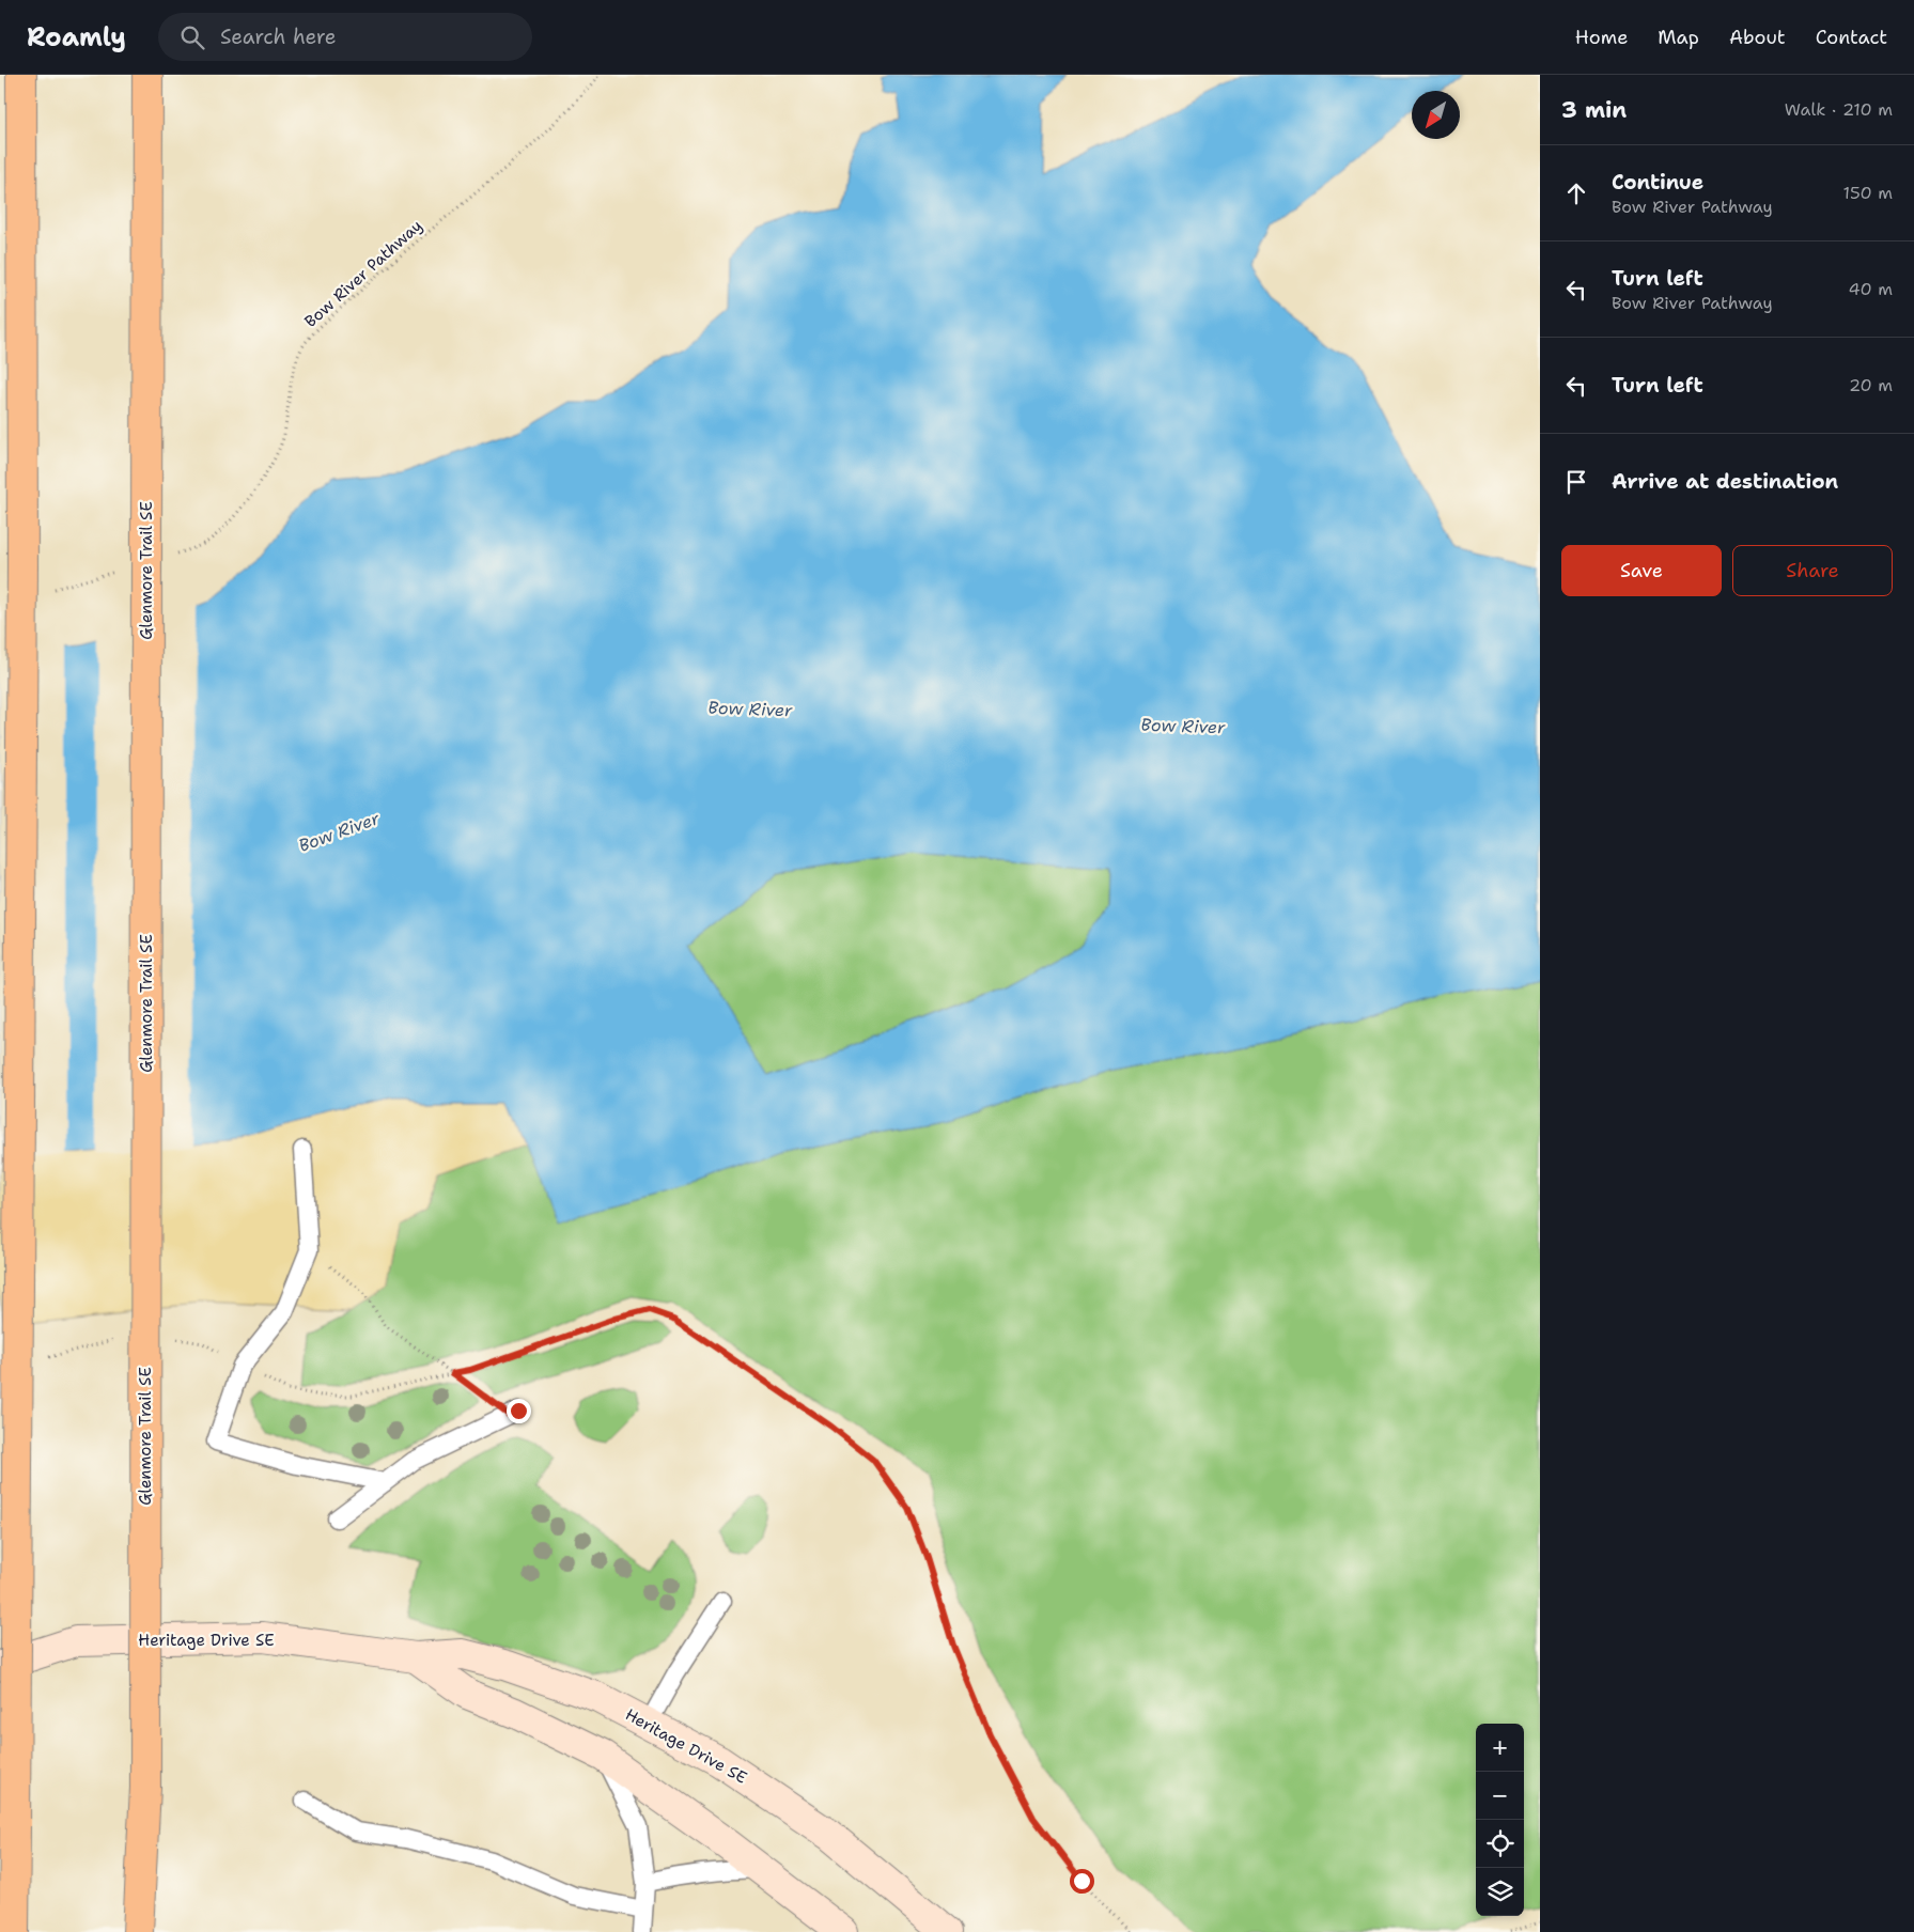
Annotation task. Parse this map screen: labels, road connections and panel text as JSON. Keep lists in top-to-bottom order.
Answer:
{
  "streets": {
    "highway": ["Glenmore Trail SE"],
    "main road": ["Heritage Drive SE"],
    "path": ["Bow River Pathway"]
  },
  "water": ["Bow River"],
  "north": "bottom left",
  "page": {
    "header": "Roamly",
    "search": "Search here",
    "nav": [
      "Home",
      "Map",
      "About",
      "Contact"
    ],
    "heading": ["3 min", "Walk · 210 m"],
    "list": [
      ["Continue", "Bow River Pathway", "150 m"],
      ["Turn left", "Bow River Pathway", "40 m"],
      ["Turn left", "20 m"],
      "Arrive at destination"
    ],
    "buttons": ["Save", "Share"],
    "map_buttons": ["+", "−"]
  }
}
